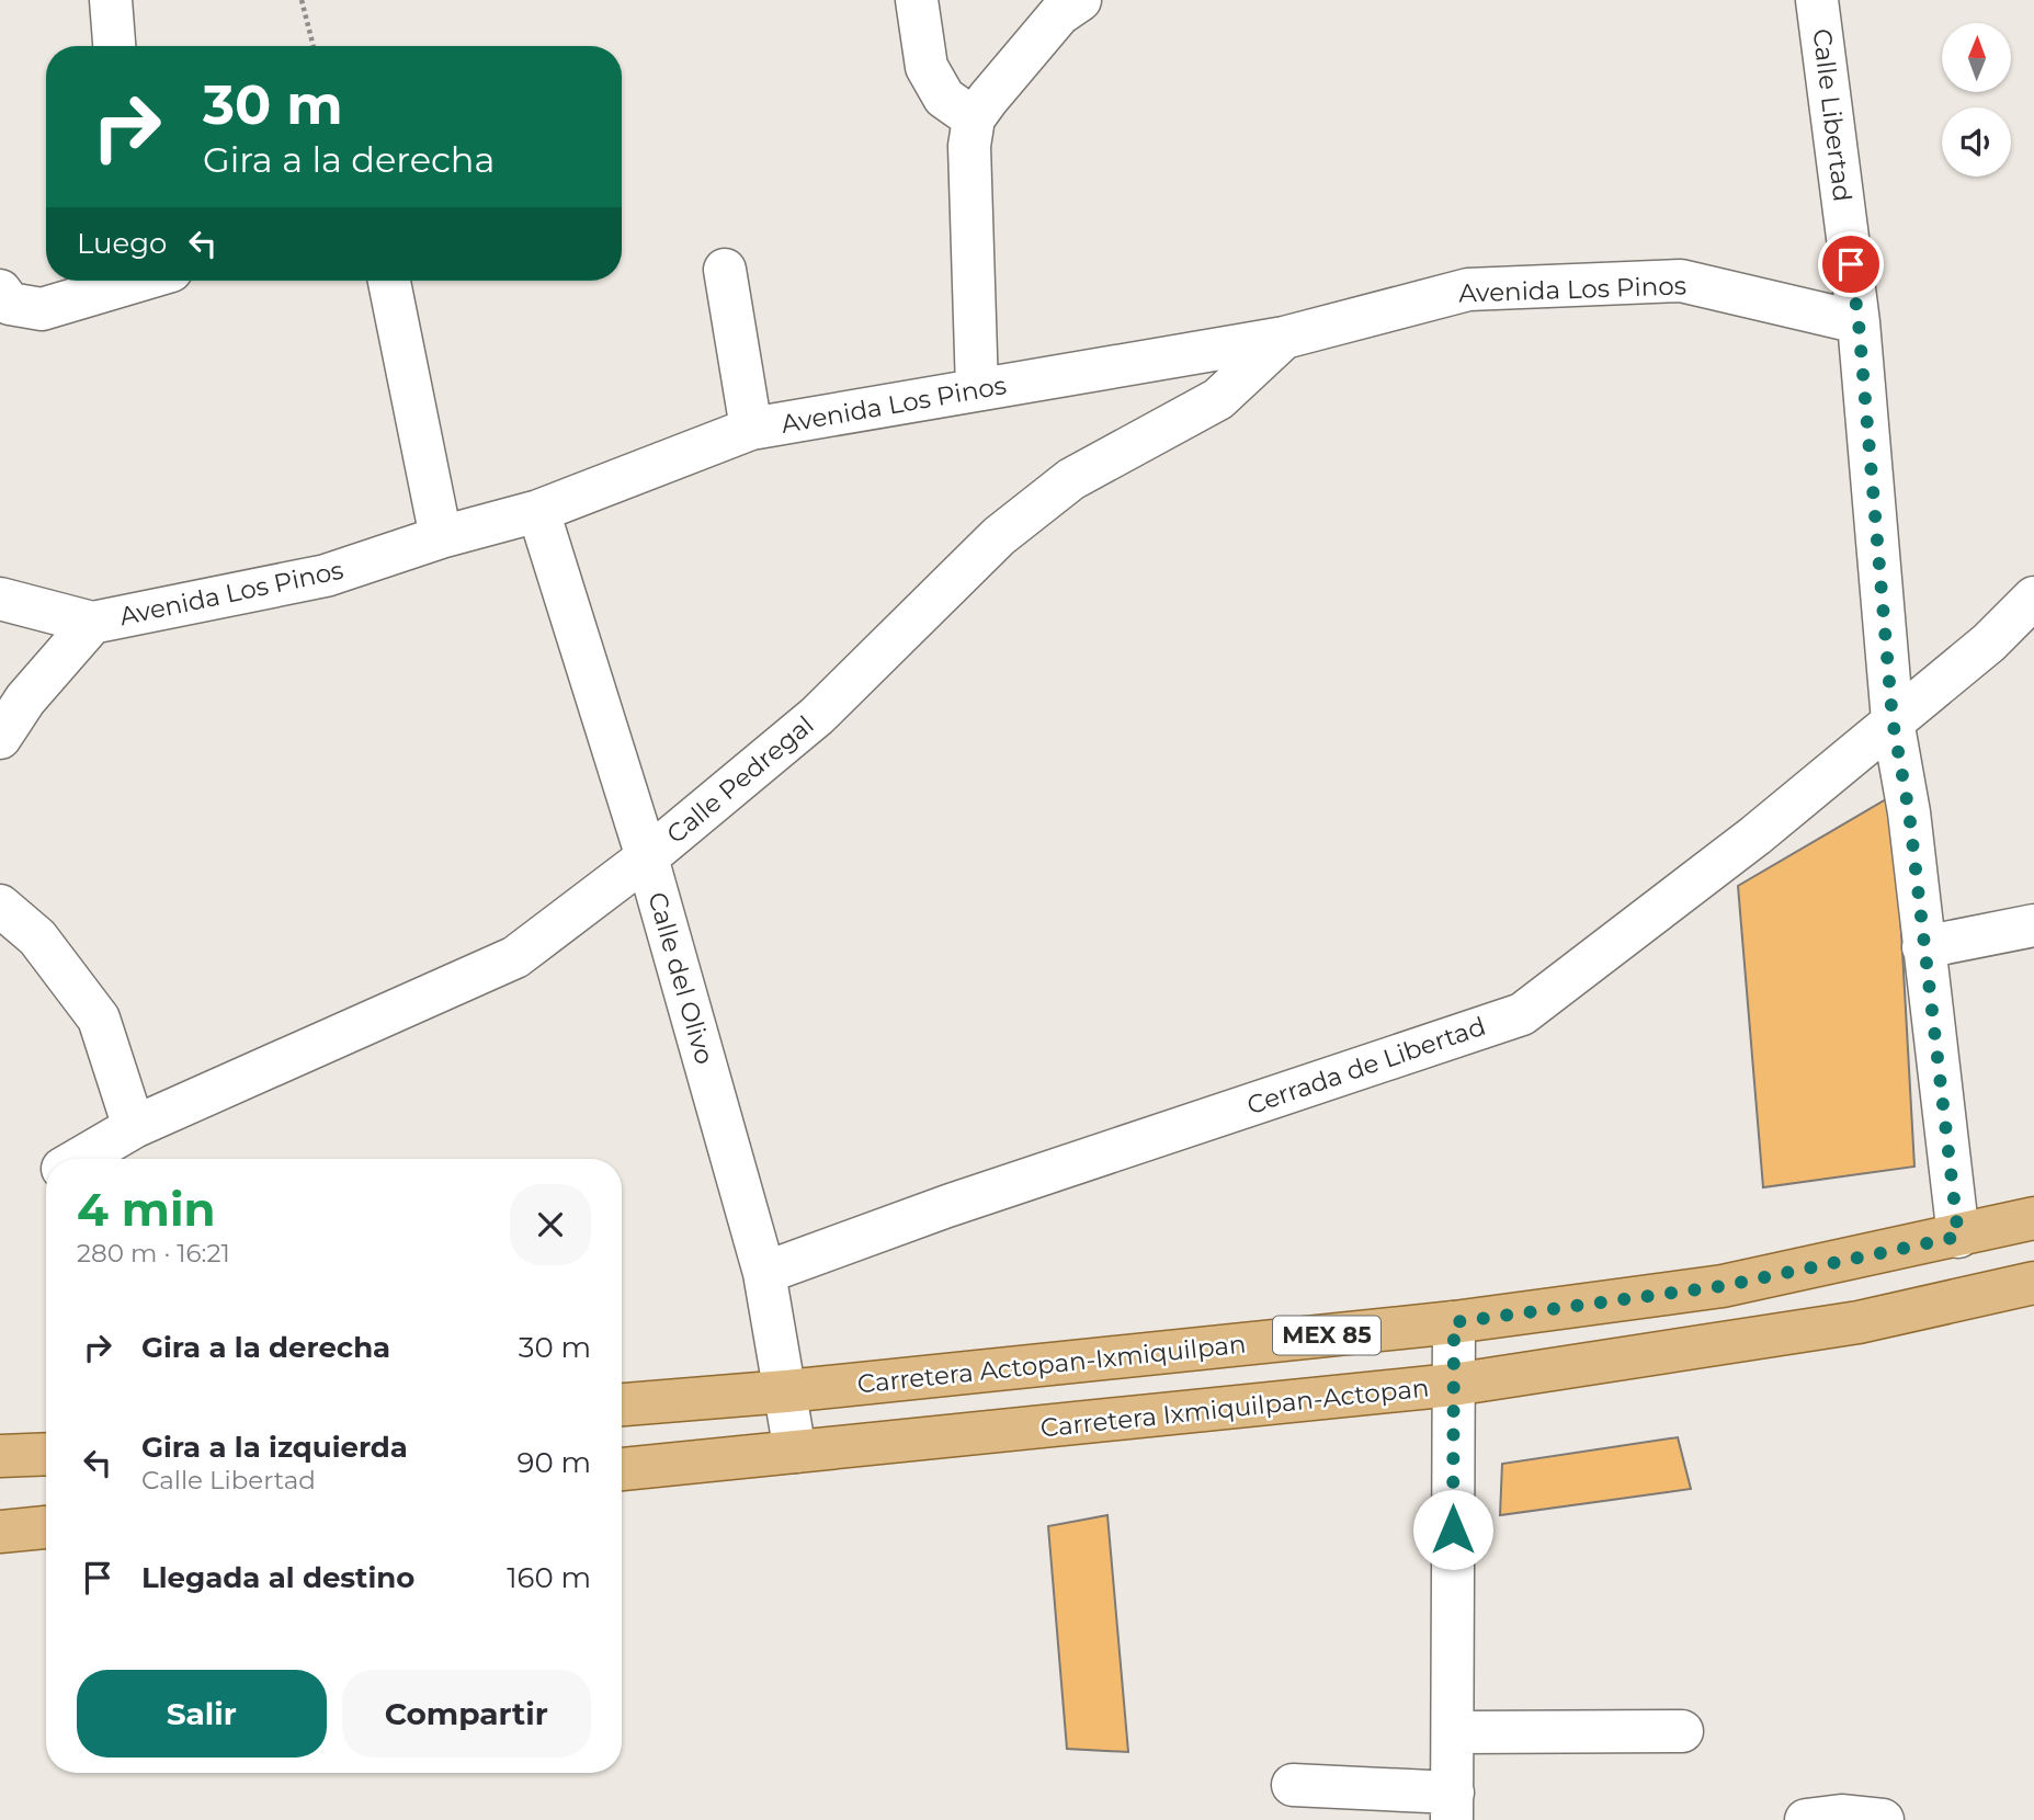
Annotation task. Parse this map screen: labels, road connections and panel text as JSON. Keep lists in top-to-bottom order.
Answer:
{
  "streets": {
    "main road": ["MEX 85", "Carretera Actopan-Ixmiquilpan", "Carretera Ixmiquilpan-Actopan"],
    "street": [
      "Calle Libertad",
      "Avenida Los Pinos",
      "Calle Pedregal",
      "Calle del Olivo",
      "Cerrada de Libertad"
    ]
  },
  "crossings": [
    ["Calle Libertad", "Avenida Los Pinos"],
    ["Calle Libertad", "Cerrada de Libertad"],
    ["Calle Libertad", "Carretera Actopan-Ixmiquilpan"],
    ["Avenida Los Pinos", "Calle Pedregal"],
    ["Avenida Los Pinos", "Calle del Olivo"],
    ["Calle Pedregal", "Calle del Olivo"],
    ["Calle del Olivo", "Cerrada de Libertad"],
    ["Calle del Olivo", "Carretera Actopan-Ixmiquilpan"],
    ["Calle del Olivo", "Carretera Ixmiquilpan-Actopan"]
  ],
  "north": "top",
  "page": {
    "turn": ["30 m", "Gira a la derecha"],
    "then": "Luego",
    "heading": ["4 min", "280 m · 16:21"],
    "list": [
      {
        "name": "Gira a la derecha",
        "value": "30 m"
      },
      {
        "name": "Gira a la izquierda",
        "note": "Calle Libertad",
        "value": "90 m"
      },
      {
        "name": "Llegada al destino",
        "value": "160 m"
      }
    ],
    "buttons": ["Salir", "Compartir"]
  }
}
